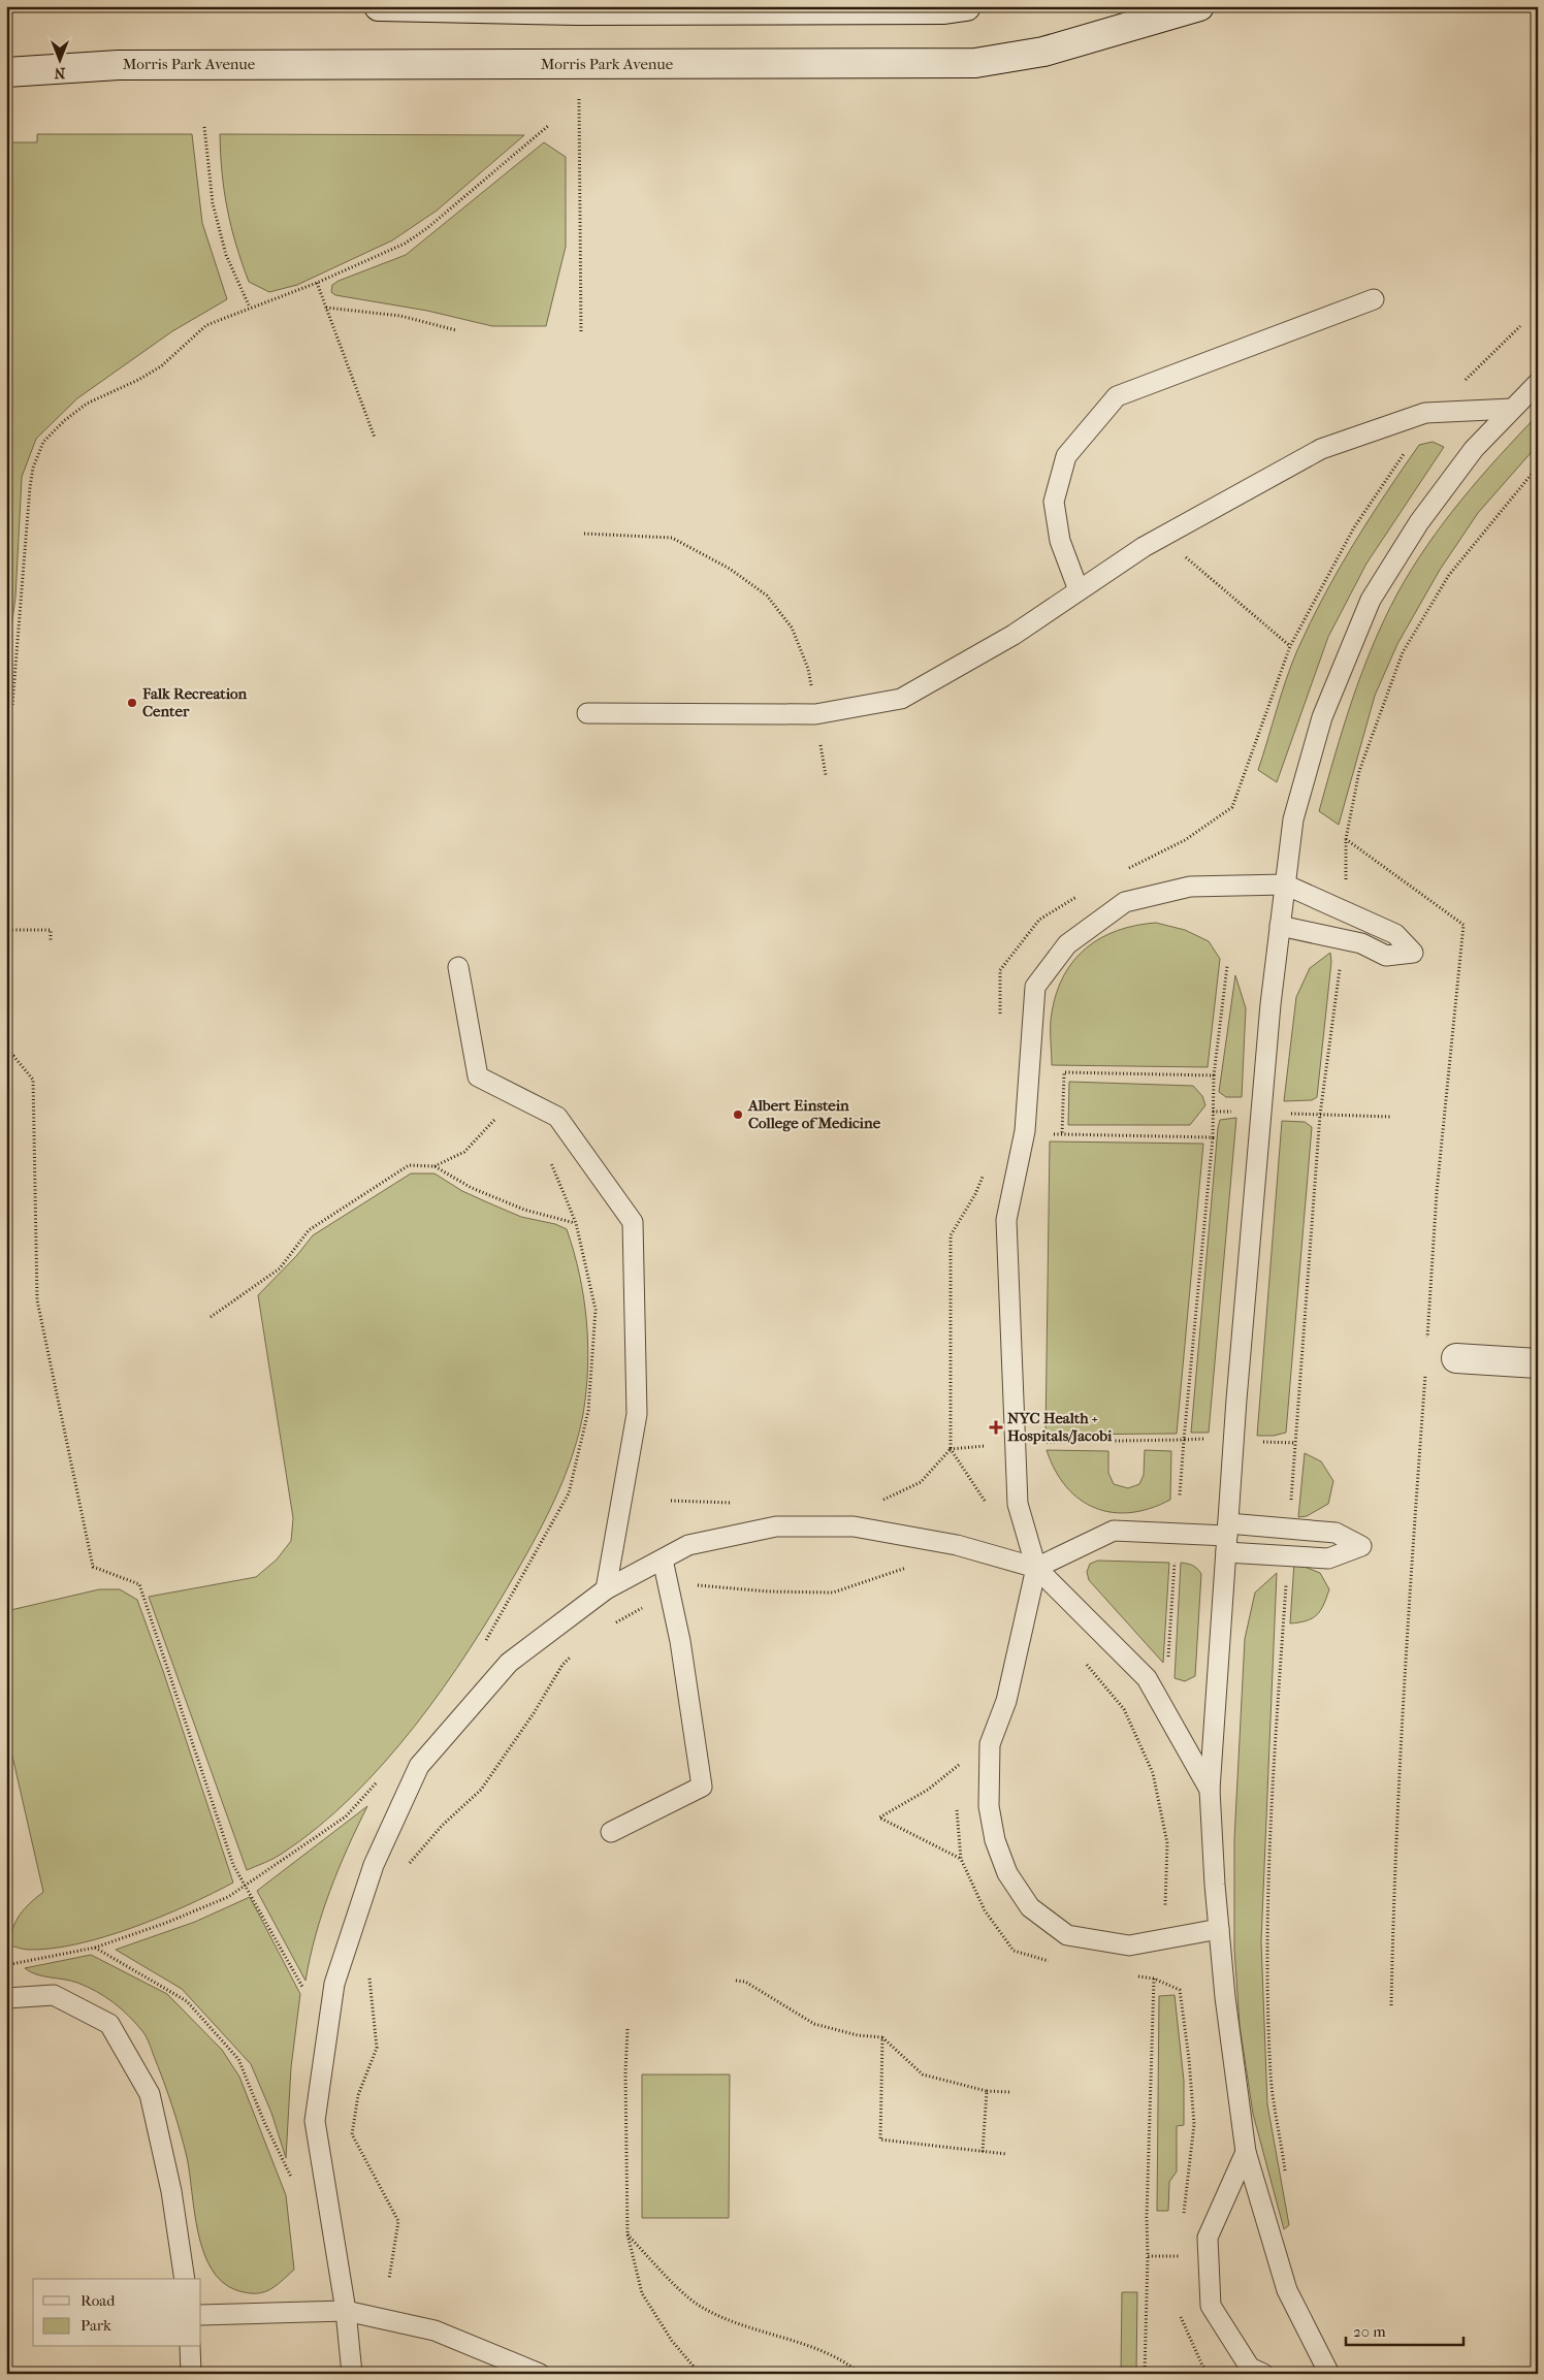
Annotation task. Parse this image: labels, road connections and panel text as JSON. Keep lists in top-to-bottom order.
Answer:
{
  "streets": {
    "main road": ["Morris Park Avenue"]
  },
  "places": {
    "other": ["Falk Recreation Center", "Albert Einstein College of Medicine"],
    "health": ["NYC Health + Hospitals/Jacobi"]
  },
  "legend": ["Road", "Park"],
  "scale_bar": "20 m",
  "north": "bottom"
}
